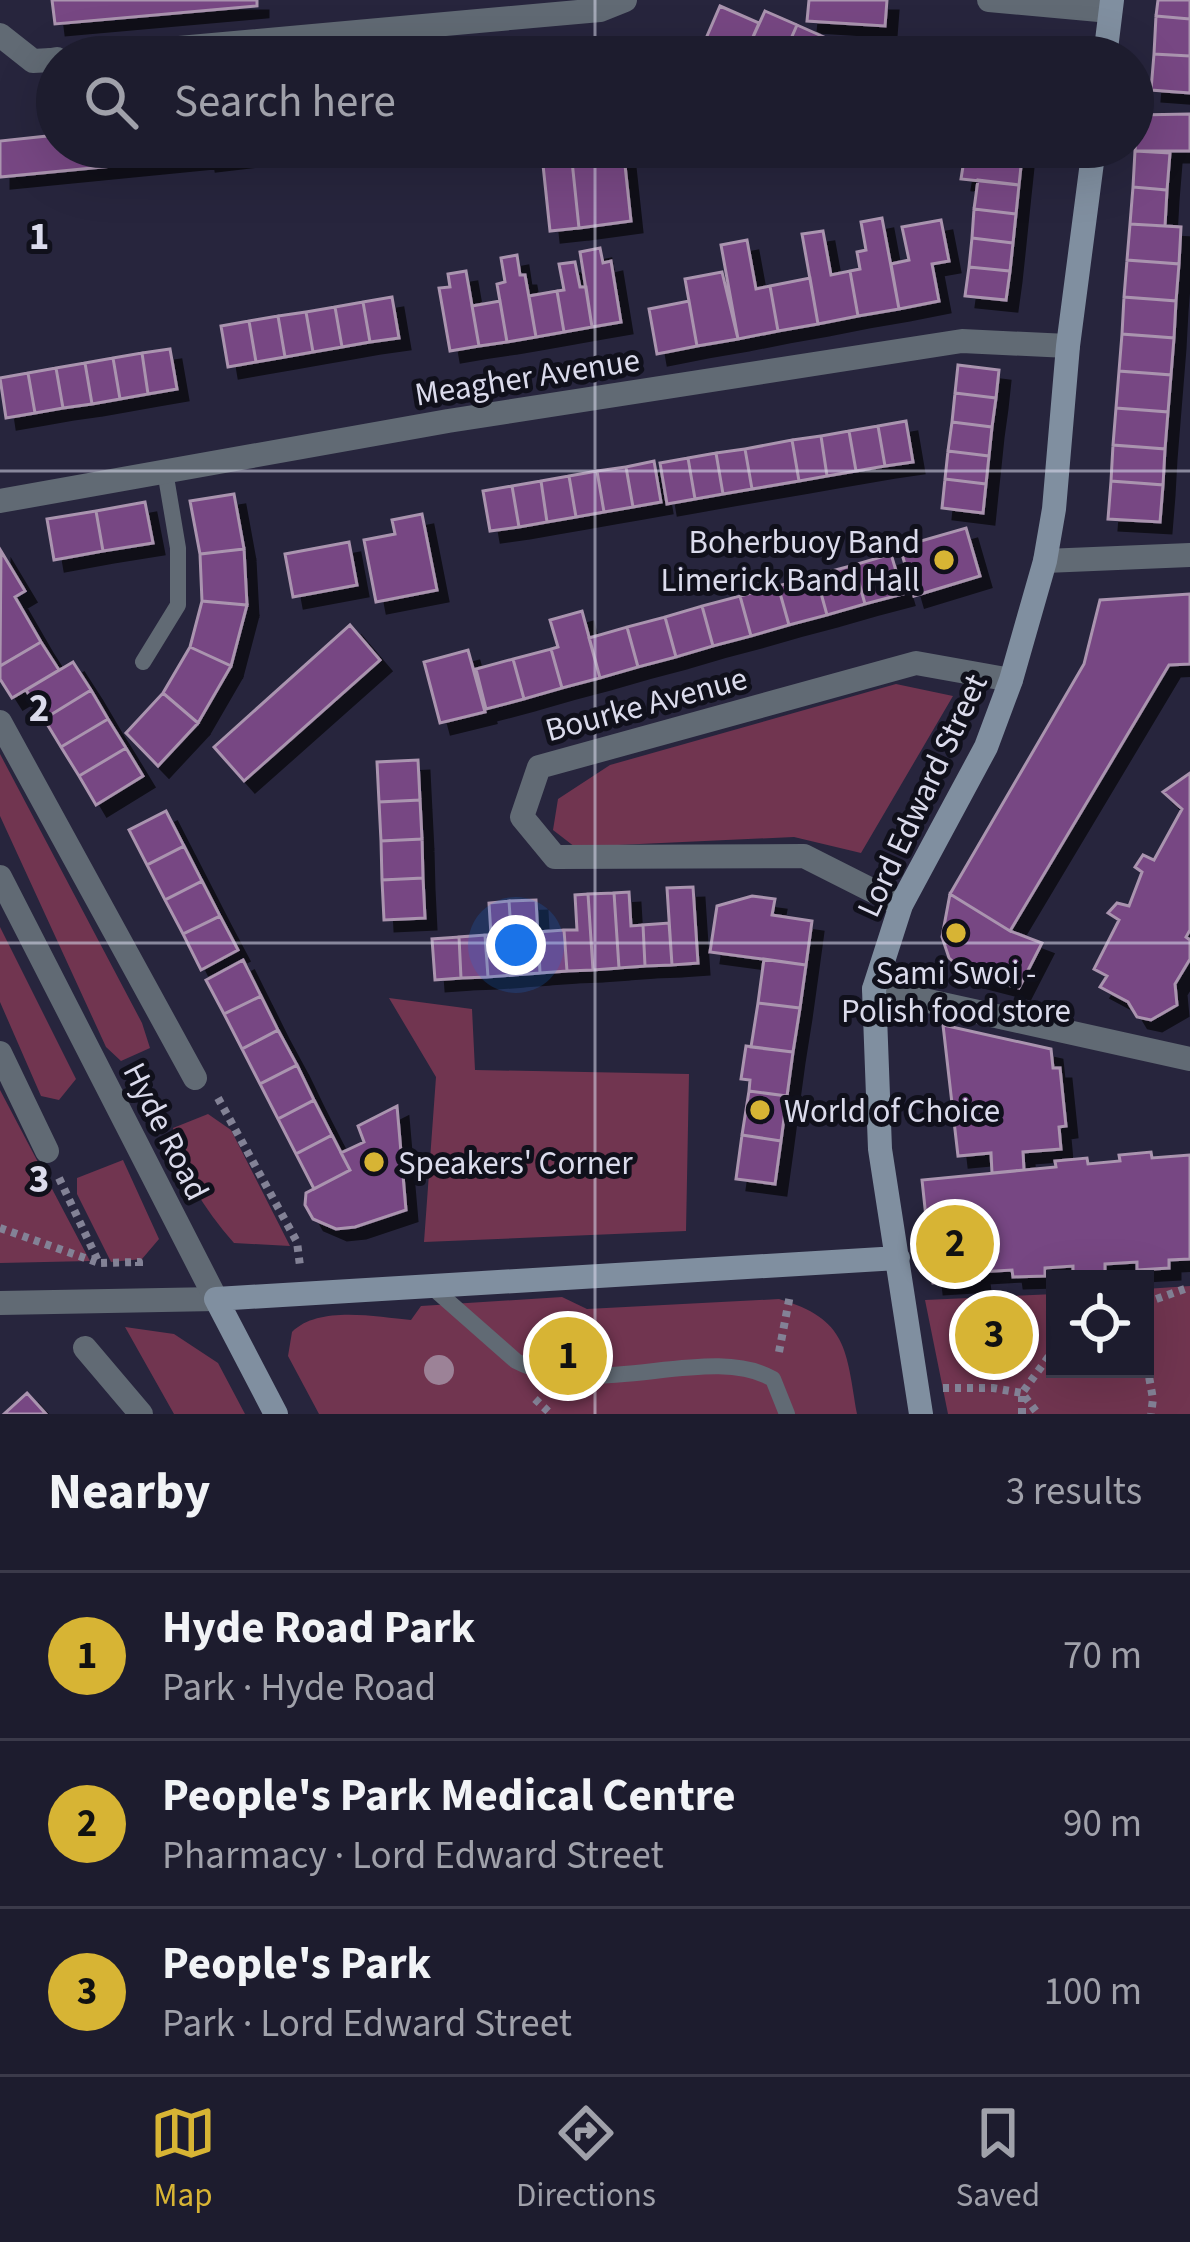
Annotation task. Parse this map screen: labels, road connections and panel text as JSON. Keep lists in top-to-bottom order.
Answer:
{
  "streets": {
    "main road": ["Lord Edward Street", "Hyde Road"],
    "street": ["Meagher Avenue", "Bourke Avenue"]
  },
  "crossings": [
    ["Meagher Avenue", "Lord Edward Street"],
    ["Bourke Avenue", "Lord Edward Street"]
  ],
  "places": [
    "Boherbuoy Band Limerick Band Hall",
    "Sami Swoi - Polish food store",
    "World of Choice",
    "Speakers' Corner"
  ],
  "page": {
    "search": "Search here",
    "pins": ["2", "3", "1"],
    "heading": ["Nearby", "3 results"],
    "list": [
      {
        "mark": "1",
        "name": "Hyde Road Park",
        "note": "Park · Hyde Road",
        "value": "70 m"
      },
      {
        "mark": "2",
        "name": "People's Park Medical Centre",
        "note": "Pharmacy · Lord Edward Street",
        "value": "90 m"
      },
      {
        "mark": "3",
        "name": "People's Park",
        "note": "Park · Lord Edward Street",
        "value": "100 m"
      }
    ],
    "nav": ["Map", "Directions", "Saved"]
  },
  "grid": {
    "rows": ["1", "2", "3"]
  }
}
